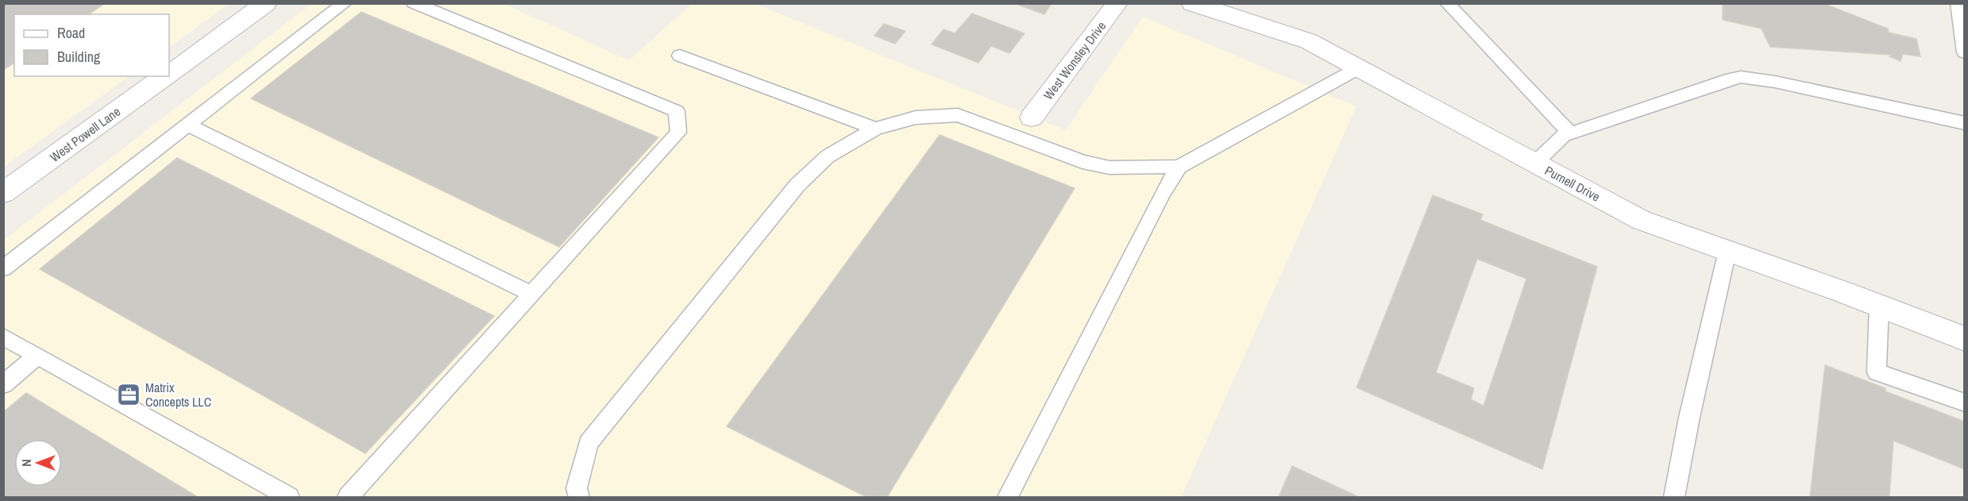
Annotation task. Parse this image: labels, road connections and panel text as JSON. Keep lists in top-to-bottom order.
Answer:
{
  "streets": {
    "street": ["West Wonsley Drive", "West Powell Lane", "Purnell Drive"]
  },
  "places": {
    "office": ["Matrix Concepts LLC"]
  },
  "legend": ["Road", "Building"],
  "north": "left"
}
